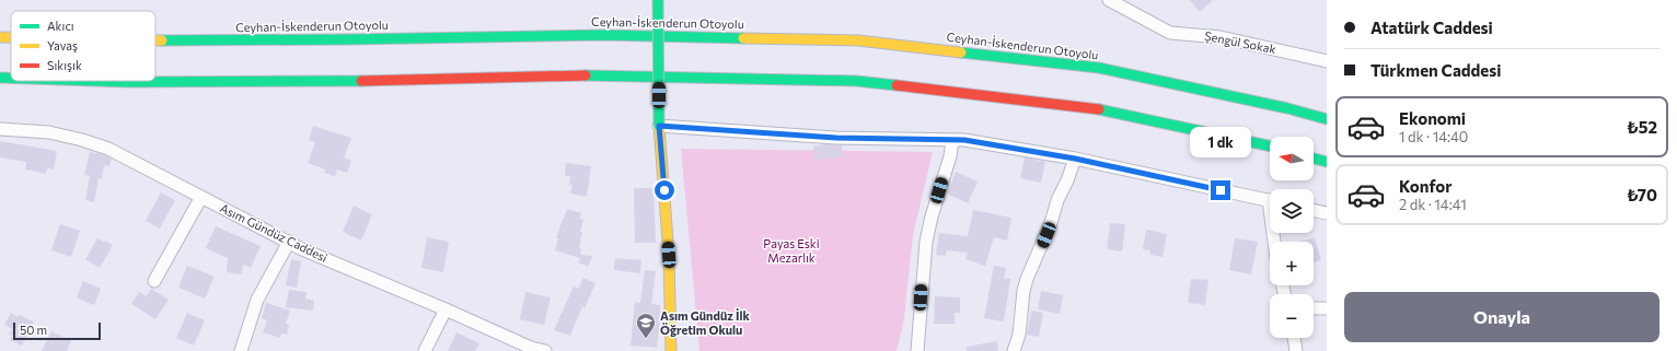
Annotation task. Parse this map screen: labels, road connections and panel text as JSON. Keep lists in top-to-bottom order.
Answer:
{
  "streets": {
    "main road": ["Ceyhan-İskenderun Otoyolu"],
    "street": ["Şengül Sokak", "Asım Gündüz Caddesi"]
  },
  "parks": ["Payas Eski Mezarlık"],
  "places": {
    "school or university": ["Asım Gündüz İlk Öğretim Okulu"]
  },
  "legend": ["Akıcı", "Yavaş", "Sıkışık"],
  "scale_bar": "50 m",
  "north": "left",
  "page": {
    "banner": ["Atatürk Caddesi", "Türkmen Caddesi"],
    "list": [
      {
        "name": "Ekonomi",
        "note": "1 dk · 14:40",
        "value": "₺52"
      },
      {
        "name": "Konfor",
        "note": "2 dk · 14:41",
        "value": "₺70"
      }
    ],
    "bubble": "1 dk",
    "map_buttons": ["+", "−"],
    "buttons": "Onayla",
    "scale": "50 m"
  }
}
